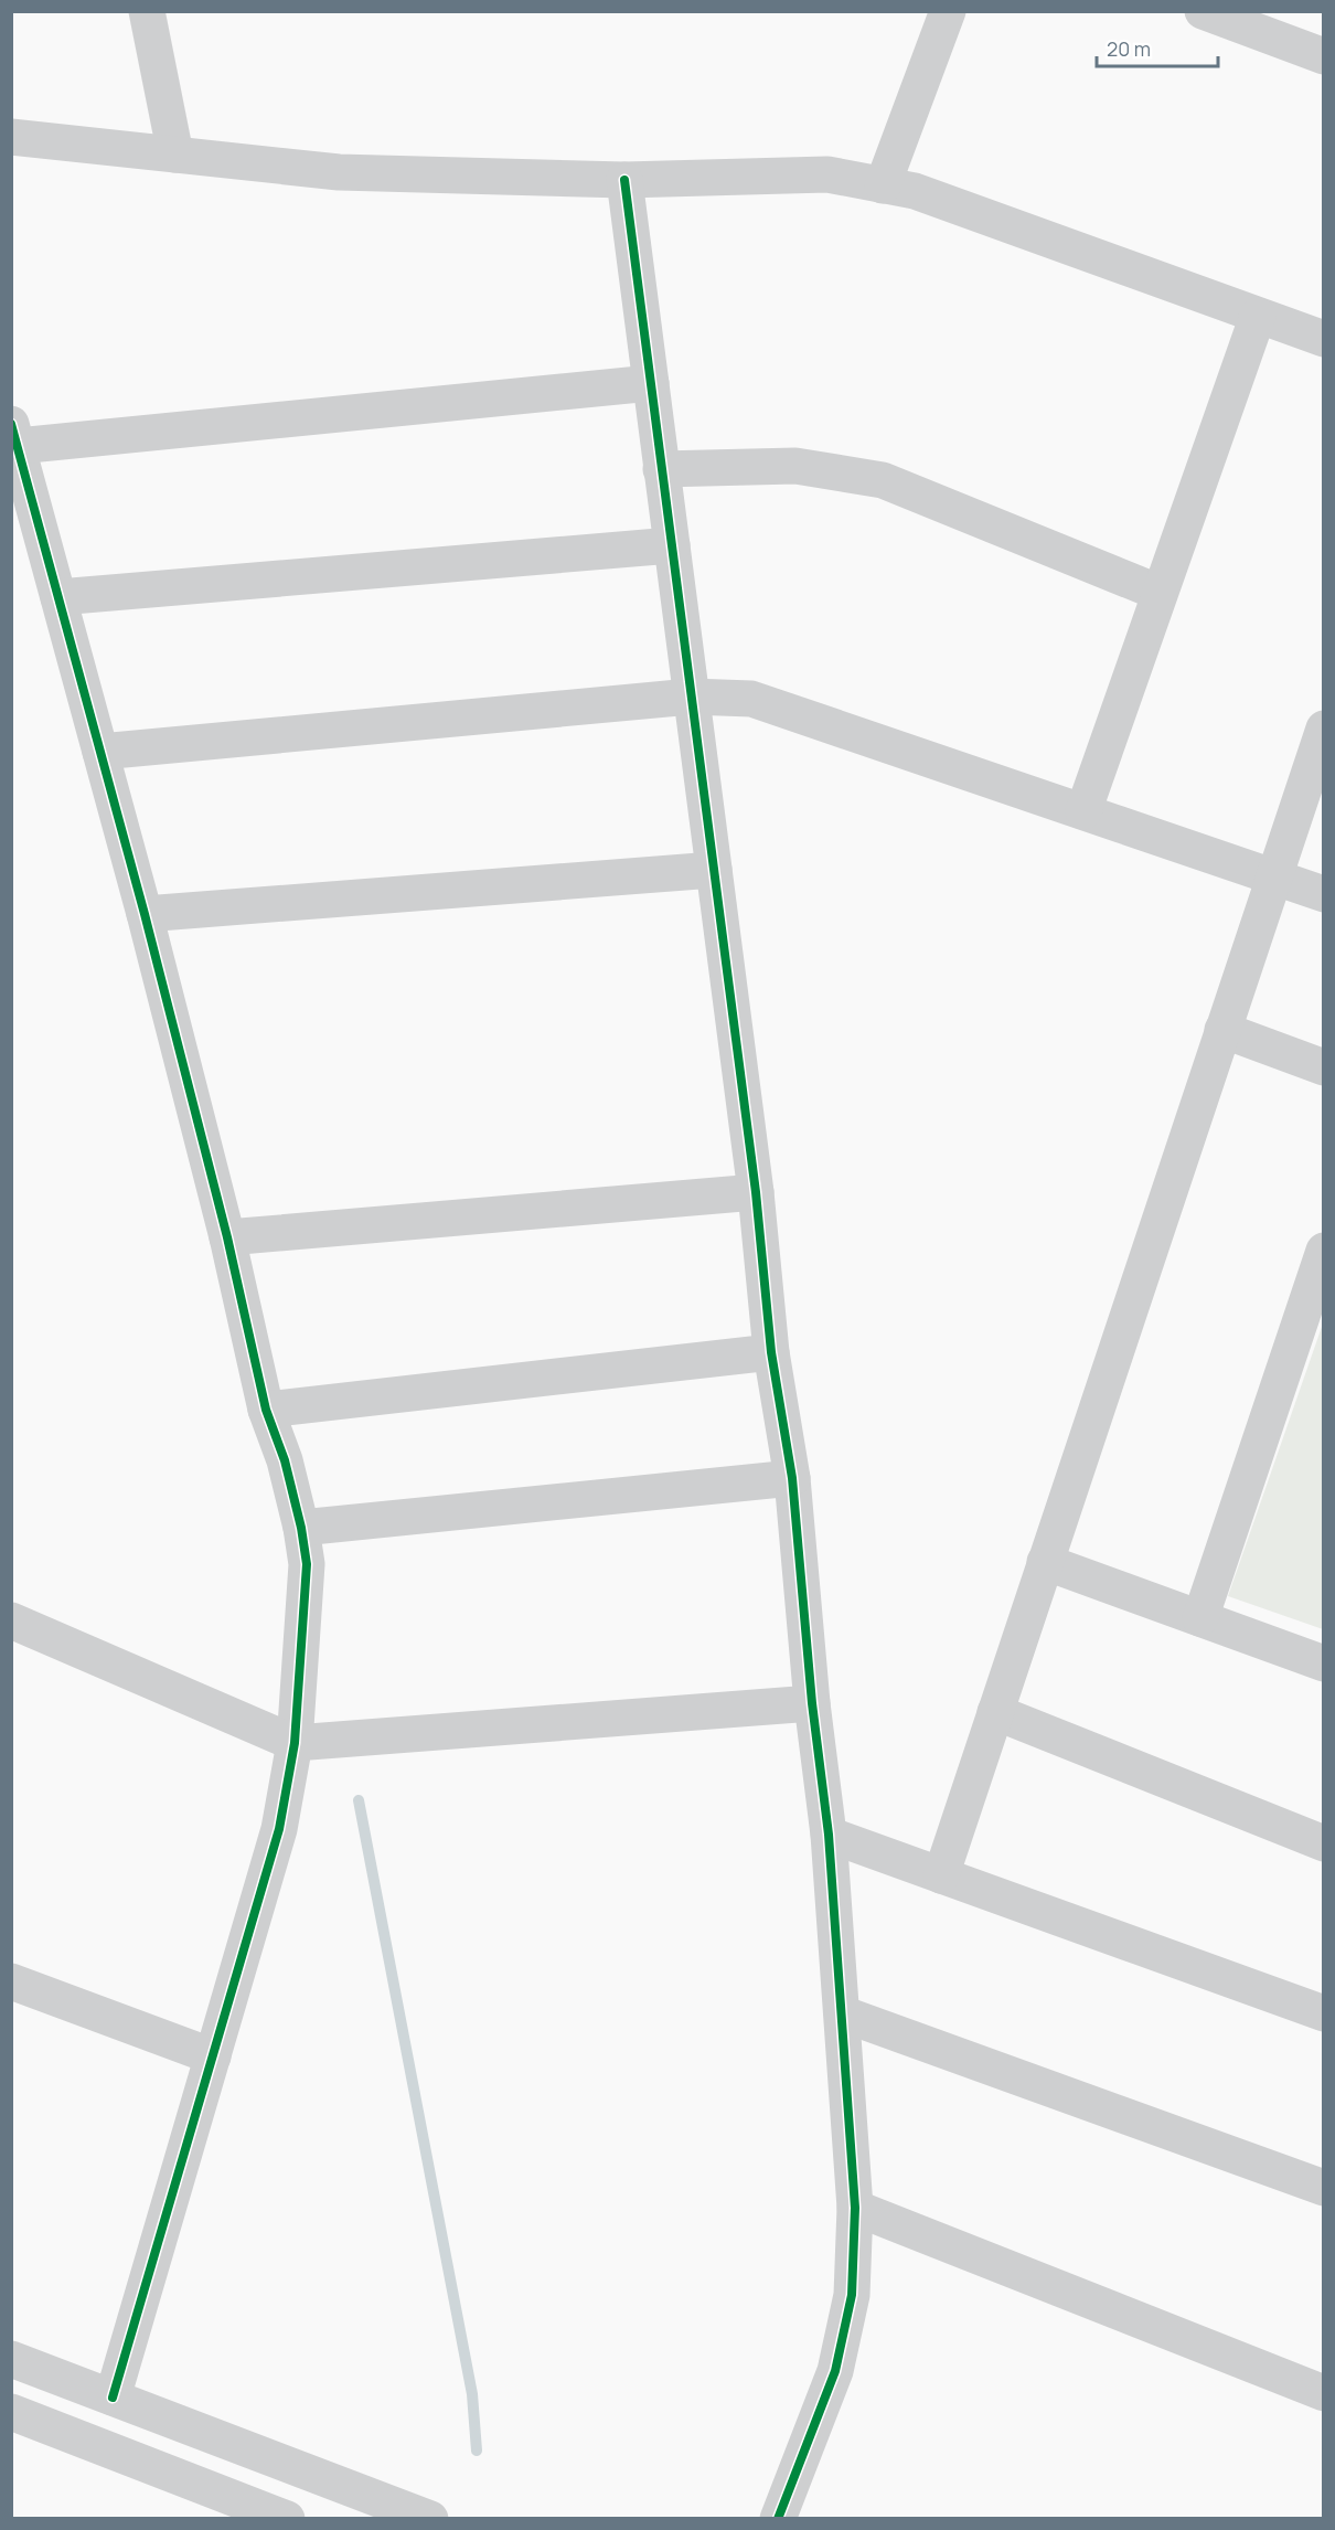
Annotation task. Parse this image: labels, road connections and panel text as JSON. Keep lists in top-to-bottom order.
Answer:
{
  "scale_bar": "20 m"
}
